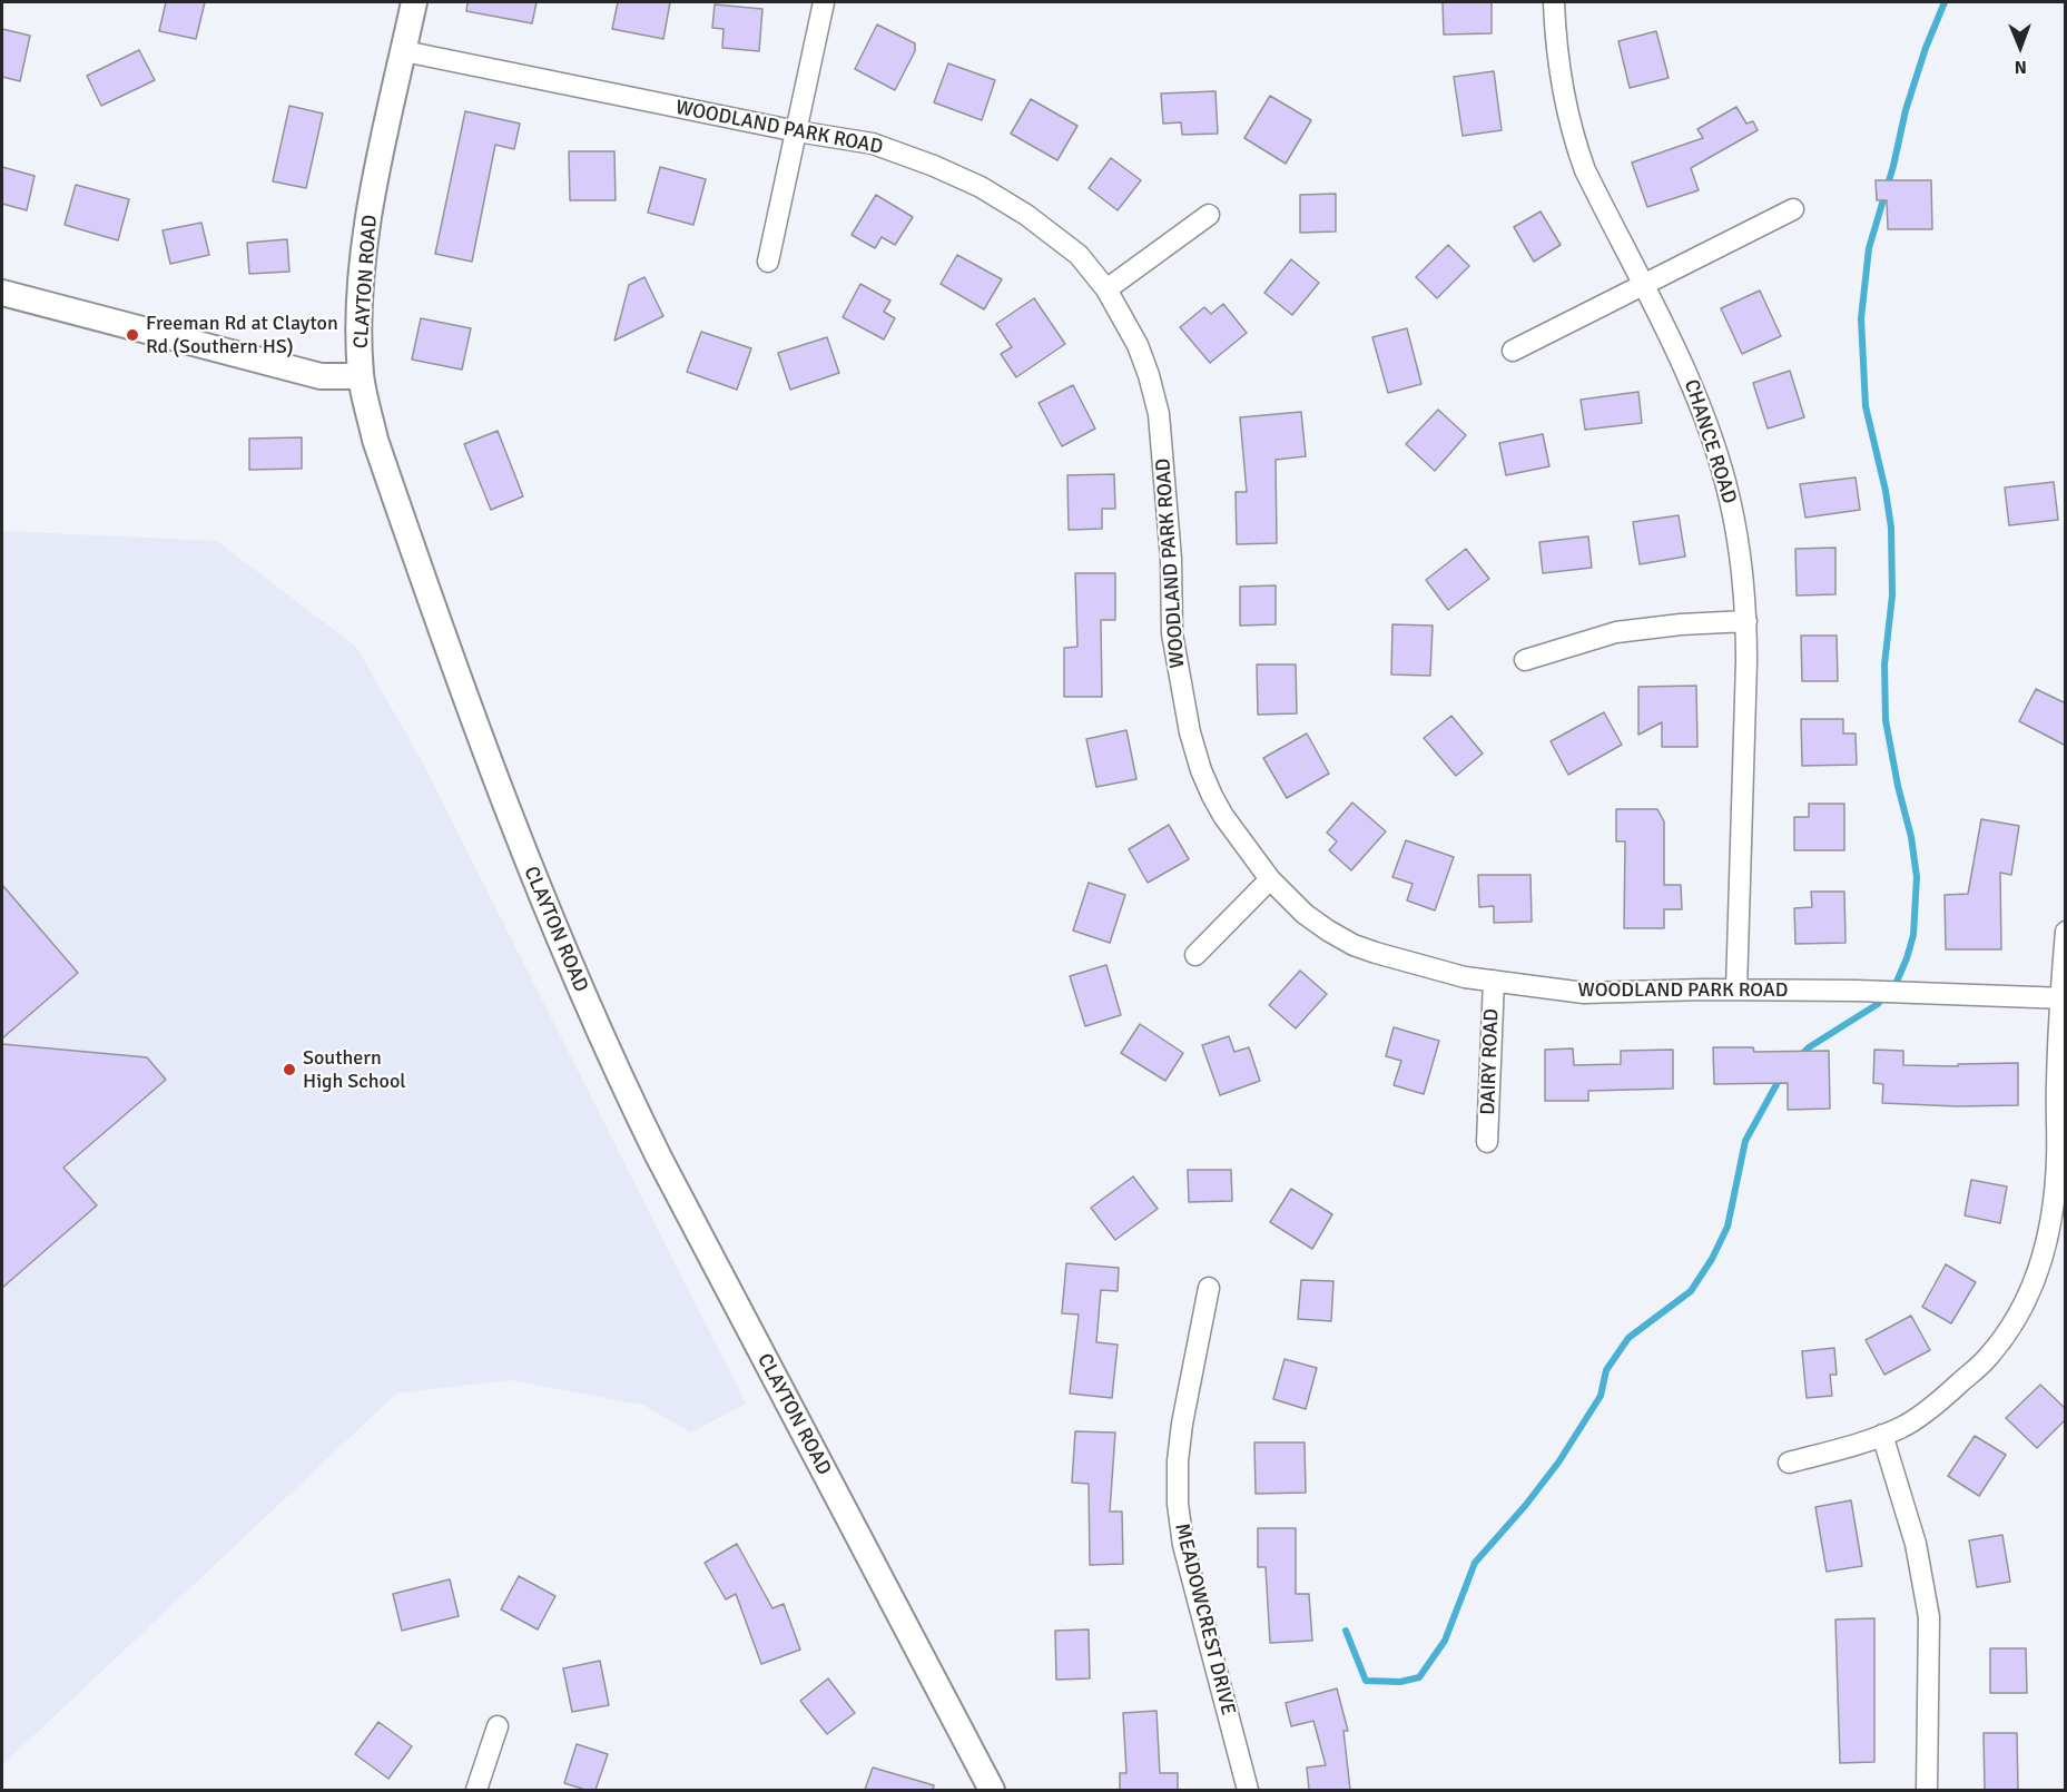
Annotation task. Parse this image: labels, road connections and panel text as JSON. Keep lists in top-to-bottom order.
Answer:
{
  "streets": {
    "street": [
      "WOODLAND PARK ROAD",
      "CLAYTON ROAD",
      "CHANCE ROAD",
      "DAIRY ROAD",
      "MEADOWCREST DRIVE"
    ]
  },
  "crossings": [
    ["WOODLAND PARK ROAD", "CLAYTON ROAD"],
    ["WOODLAND PARK ROAD", "CHANCE ROAD"],
    ["WOODLAND PARK ROAD", "DAIRY ROAD"]
  ],
  "places": ["Freeman Rd at Clayton Rd (Southern HS)", "Southern High School"],
  "north": "bottom"
}
